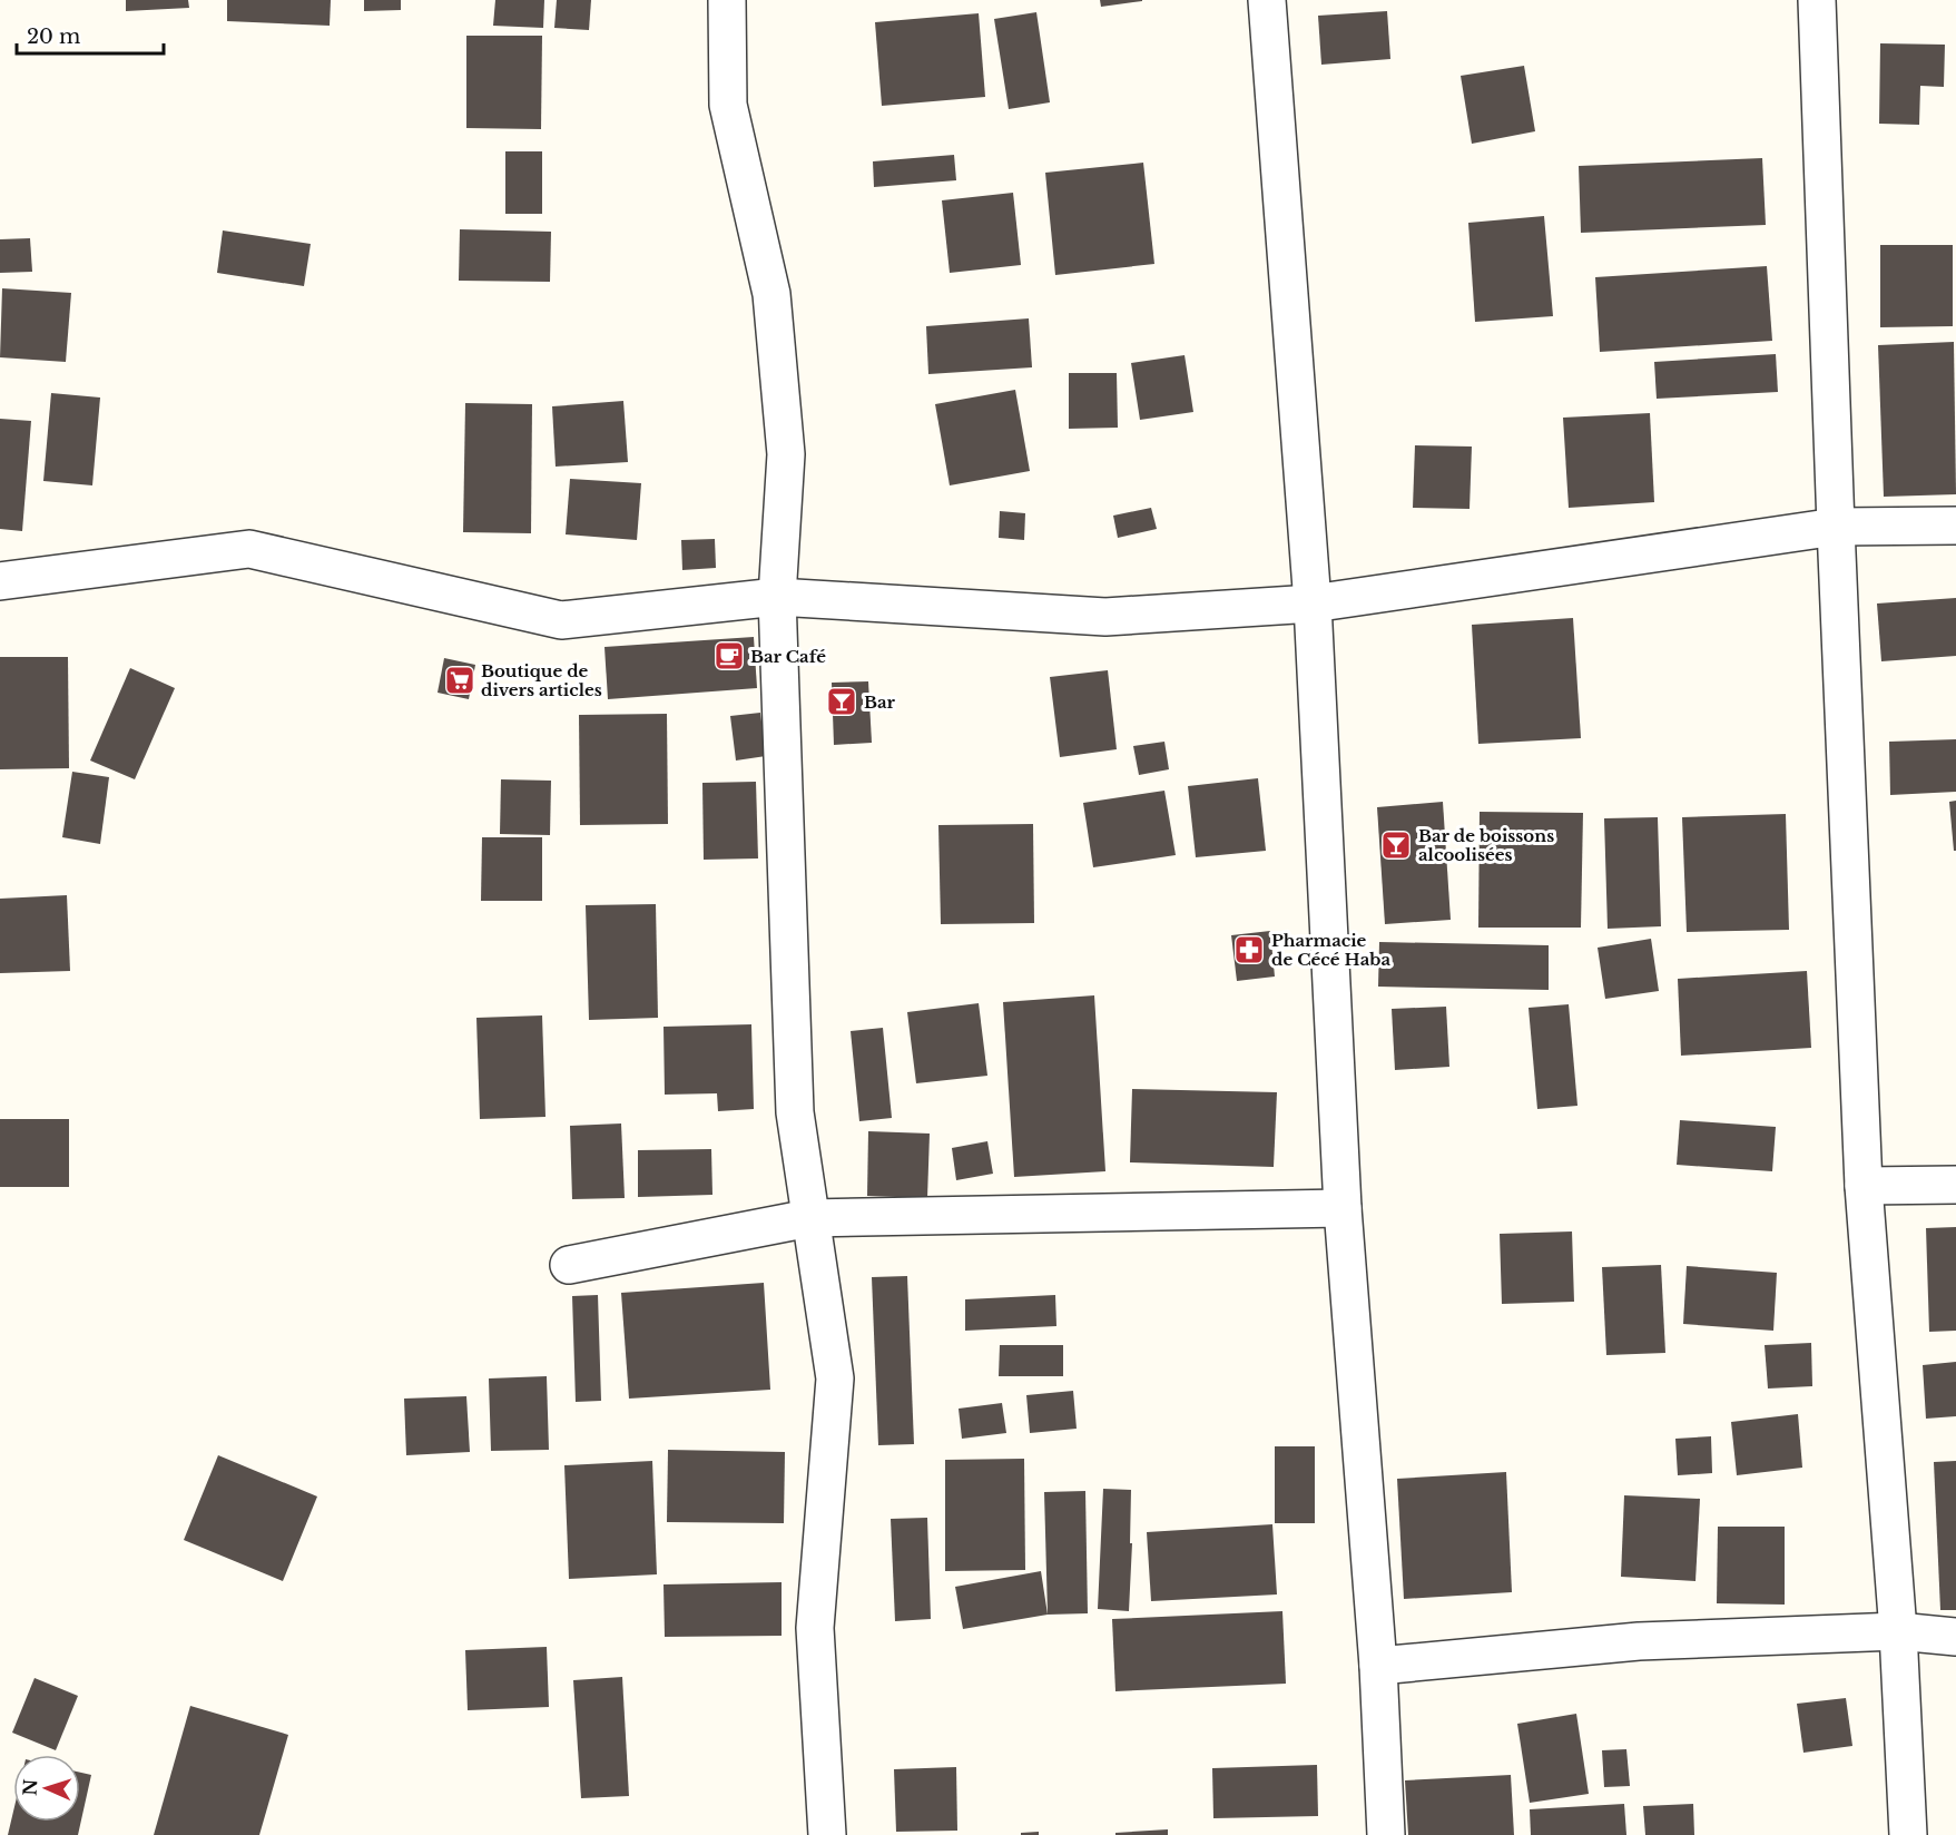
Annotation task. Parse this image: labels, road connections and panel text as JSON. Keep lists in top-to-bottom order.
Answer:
{
  "places": {
    "cafe": ["Bar Café"],
    "supermarket": ["Boutique de divers articles"],
    "bar": ["Bar", "Bar de boissons alcoolisées"],
    "pharmacy": ["Pharmacie de Cécé Haba"]
  },
  "scale_bar": "20 m",
  "north": "left"
}
